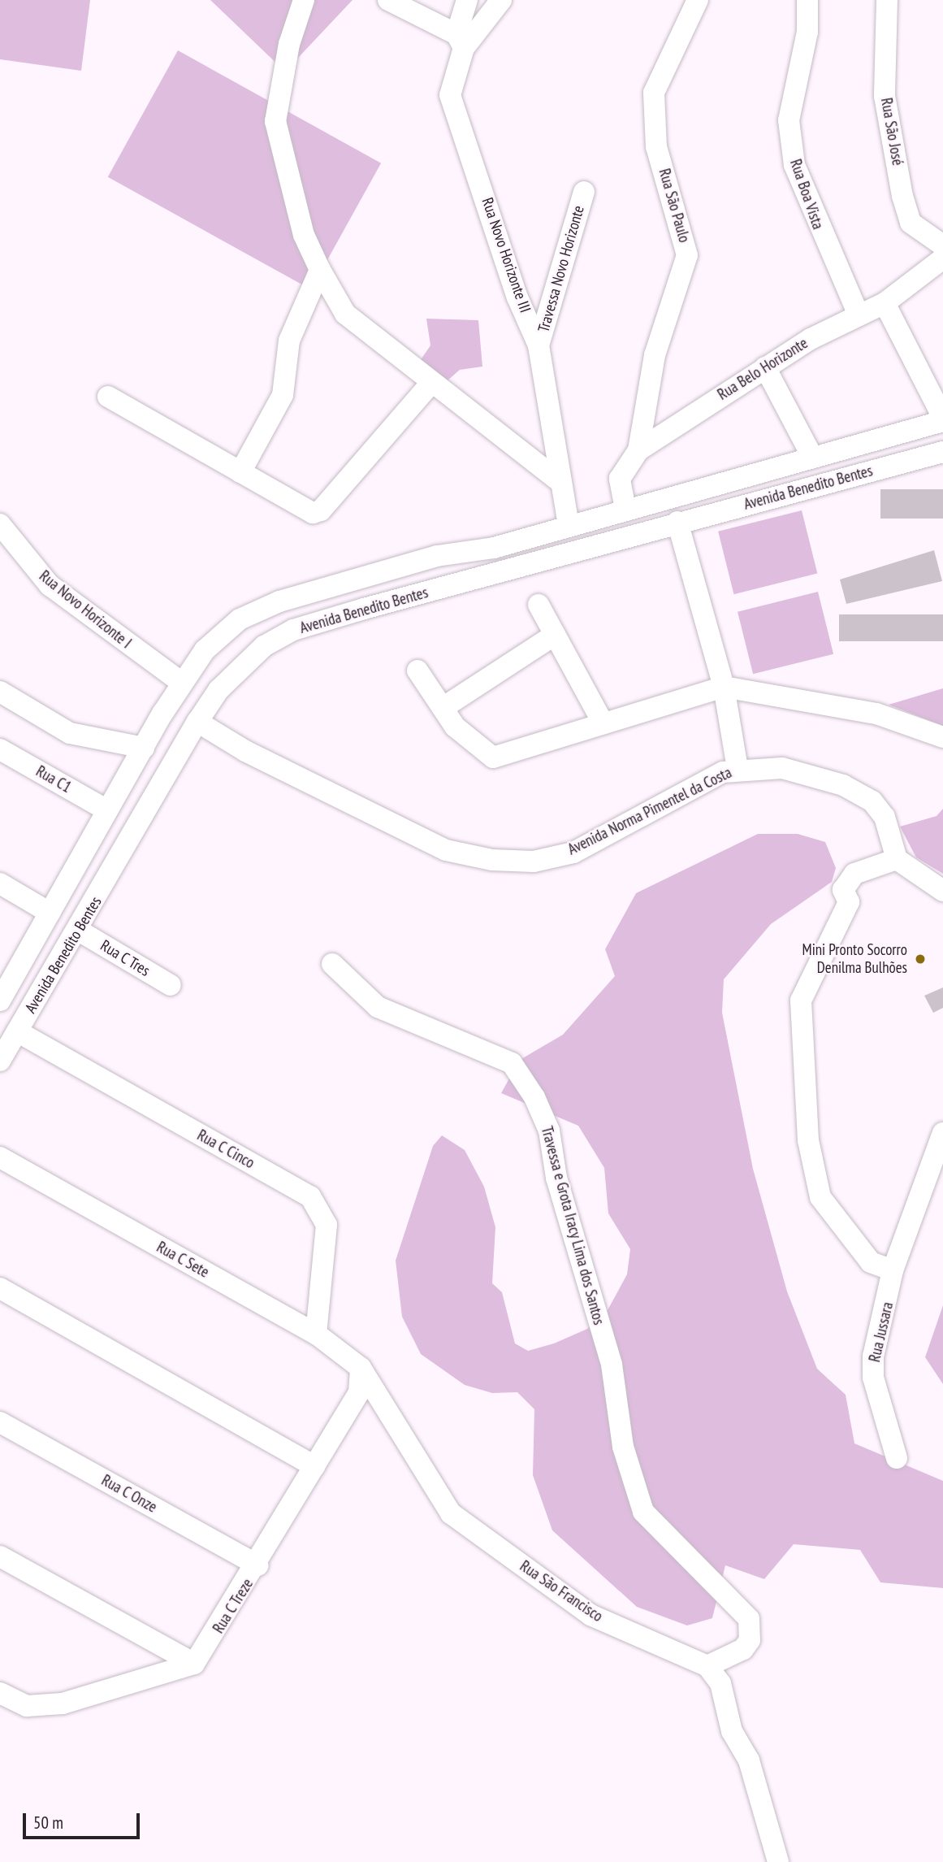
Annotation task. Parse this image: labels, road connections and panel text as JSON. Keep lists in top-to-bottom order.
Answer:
{
  "streets": {
    "street": [
      "Rua São José",
      "Rua Boa Vista",
      "Rua São Paulo",
      "Rua Novo Horizonte III",
      "Travessa Novo Horizonte",
      "Rua Belo Horizonte",
      "Avenida Benedito Bentes",
      "Rua Novo Horizonte I",
      "Rua C1",
      "Avenida Norma Pimentel da Costa",
      "Rua C Tres",
      "Rua C Cinco",
      "Travessa e Grota Iracy Lima dos Santos",
      "Rua C Sete",
      "Rua Jussara",
      "Rua C Onze",
      "Rua São Francisco",
      "Rua C Treze"
    ]
  },
  "crossings": [
    ["Rua Boa Vista", "Rua Belo Horizonte"],
    ["Rua São Paulo", "Rua Belo Horizonte"],
    ["Rua Novo Horizonte III", "Travessa Novo Horizonte"],
    ["Rua Novo Horizonte III", "Avenida Benedito Bentes"],
    ["Rua Belo Horizonte", "Avenida Benedito Bentes"],
    ["Avenida Benedito Bentes", "Rua Novo Horizonte I"],
    ["Avenida Benedito Bentes", "Rua C1"],
    ["Avenida Benedito Bentes", "Avenida Norma Pimentel da Costa"],
    ["Avenida Benedito Bentes", "Rua C Tres"],
    ["Avenida Benedito Bentes", "Rua C Cinco"],
    ["Rua C Cinco", "Rua C Sete"],
    ["Travessa e Grota Iracy Lima dos Santos", "Rua São Francisco"],
    ["Rua C Sete", "Rua São Francisco"],
    ["Rua C Sete", "Rua C Treze"],
    ["Rua C Onze", "Rua C Treze"],
    ["Rua São Francisco", "Rua C Treze"]
  ],
  "places": ["Mini Pronto Socorro Denilma Bulhões"],
  "scale_bar": "50 m"
}
